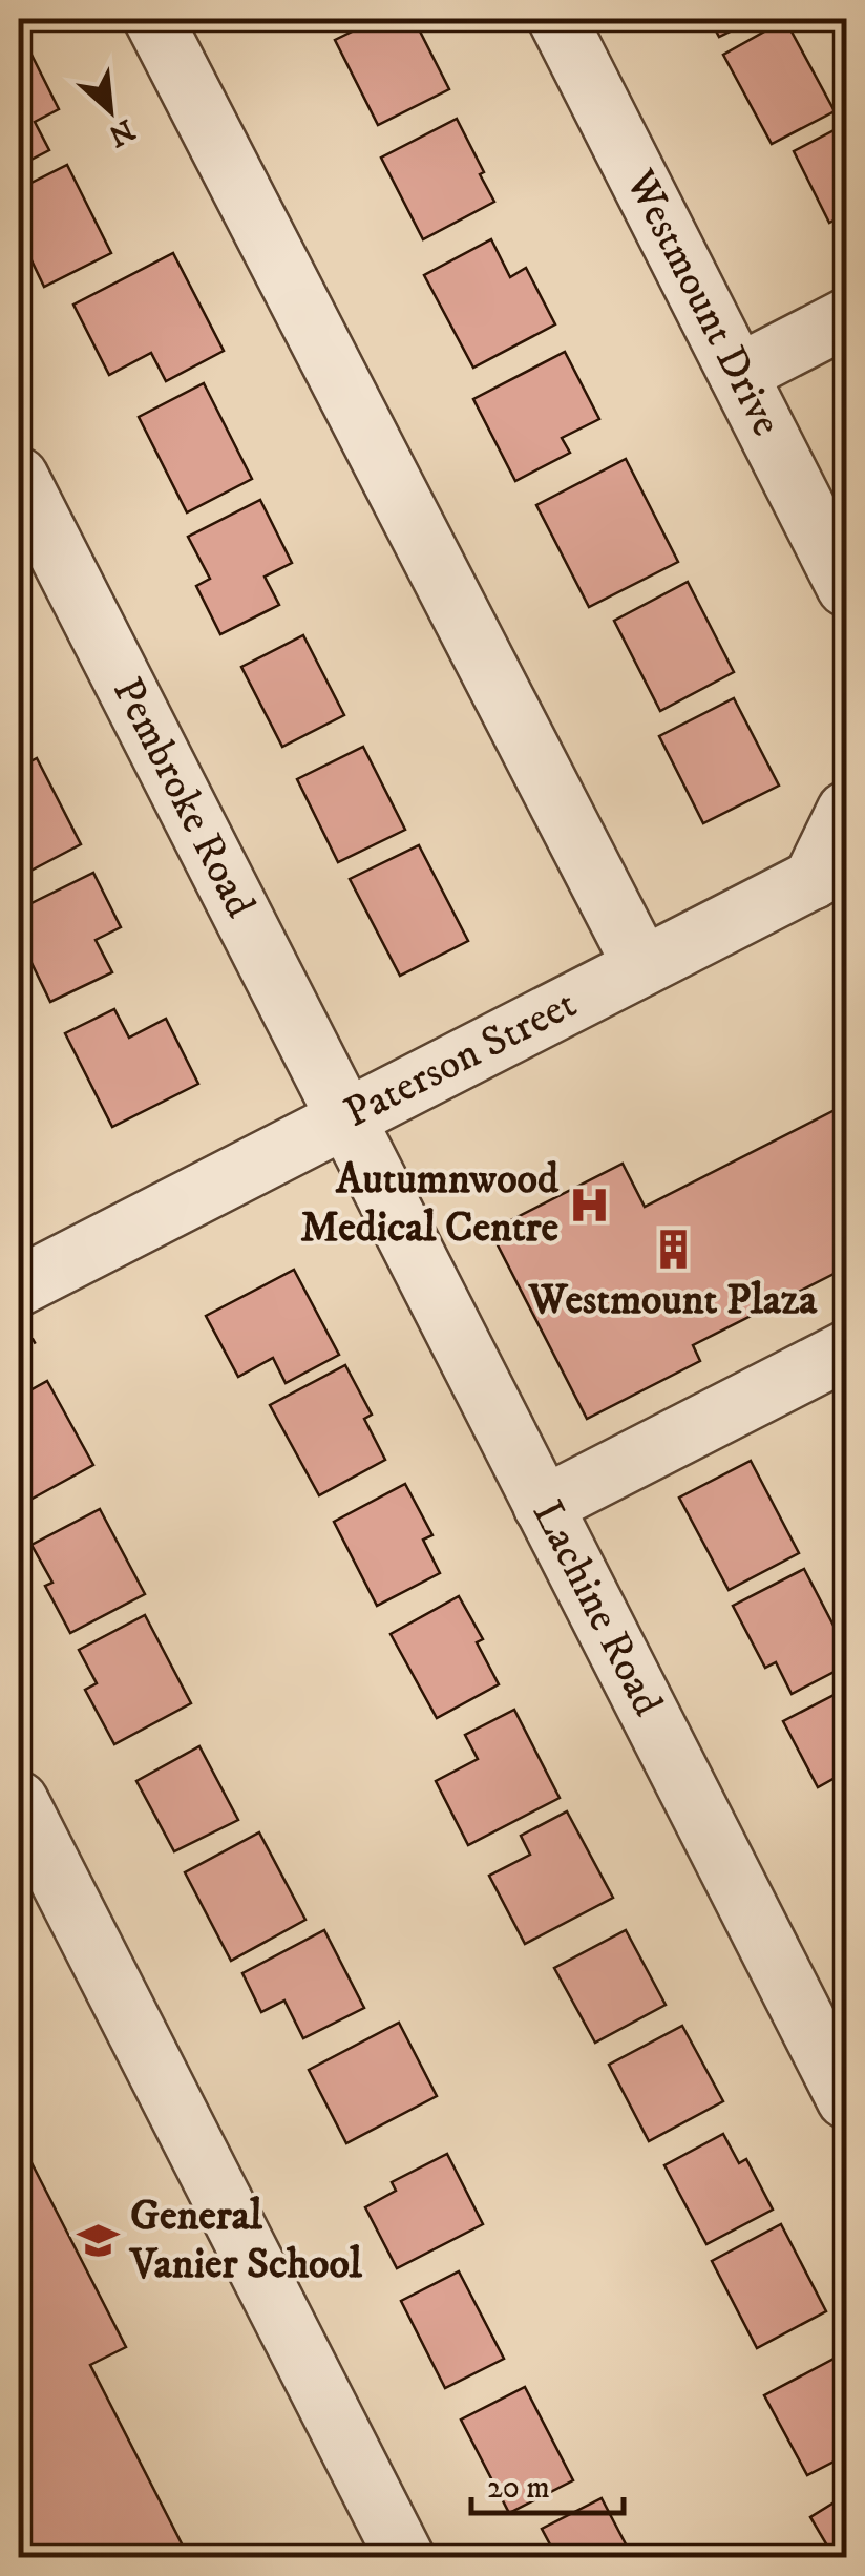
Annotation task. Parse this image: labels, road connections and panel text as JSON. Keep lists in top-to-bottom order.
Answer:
{
  "streets": {
    "street": [
      "Westmount Drive",
      "Pembroke Road",
      "Paterson Street",
      "Lachine Road"
    ]
  },
  "crossings": [
    ["Pembroke Road", "Paterson Street"],
    ["Pembroke Road", "Lachine Road"],
    ["Paterson Street", "Lachine Road"]
  ],
  "places": {
    "hospital": ["Autumnwood Medical Centre"],
    "building": ["Westmount Plaza"],
    "school or university": ["General Vanier School"]
  },
  "scale_bar": "20 m",
  "north": "bottom right"
}
